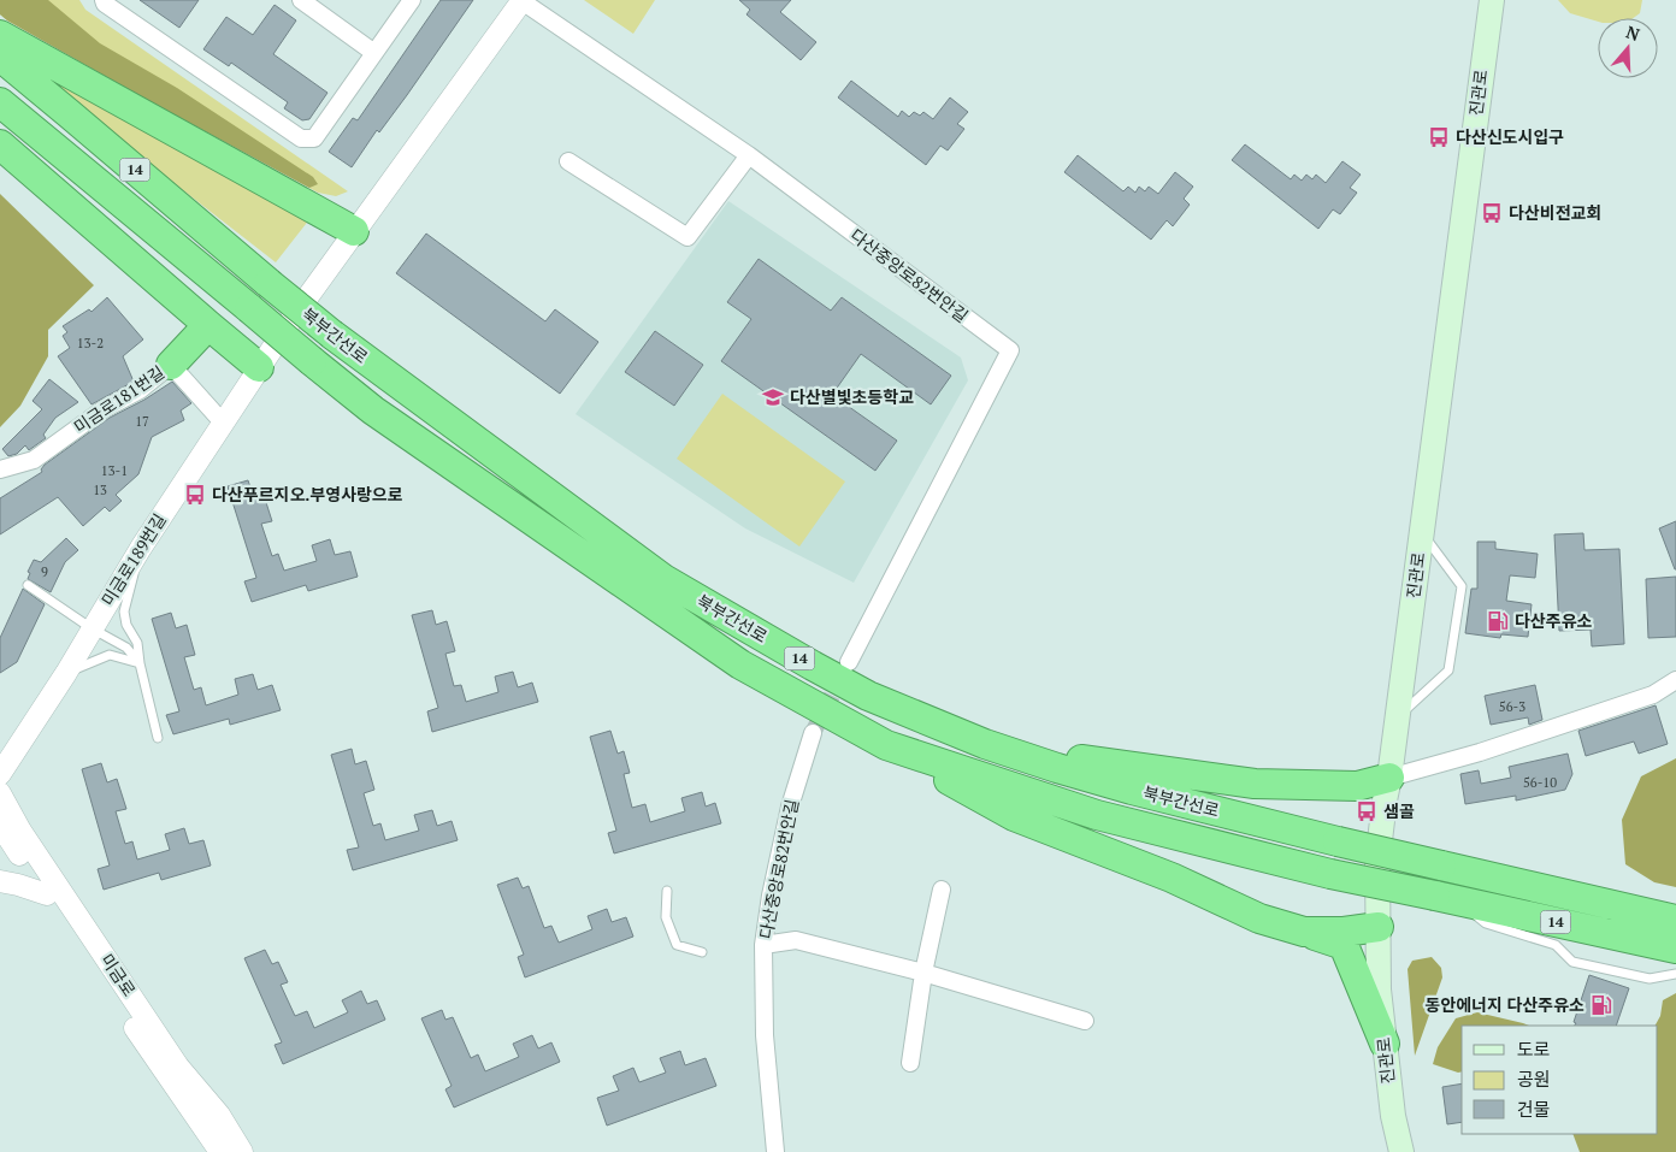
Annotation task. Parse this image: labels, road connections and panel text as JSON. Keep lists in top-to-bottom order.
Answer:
{
  "streets": {
    "highway": ["14", "북부간선로"],
    "main road": ["진관로"],
    "street": [
      "다산중앙로82번안길",
      "미금로181번길",
      "미금로189번길",
      "미금로"
    ]
  },
  "crossings": [
    ["다산중앙로82번안길", "미금로189번길"],
    ["미금로181번길", "미금로189번길"]
  ],
  "places": {
    "bus stop": [
      "다산신도시입구",
      "다산비전교회",
      "다산푸르지오.부영사랑으로",
      "샘골"
    ],
    "school or university": ["다산별빛초등학교"],
    "fuel station": ["다산주유소", "동안에너지 다산주유소"]
  },
  "house_numbers": [
    "13-2",
    "17",
    "13-1",
    "13",
    "9",
    "56-3",
    "56-10"
  ],
  "legend": ["도로", "공원", "건물"],
  "north": "top"
}
